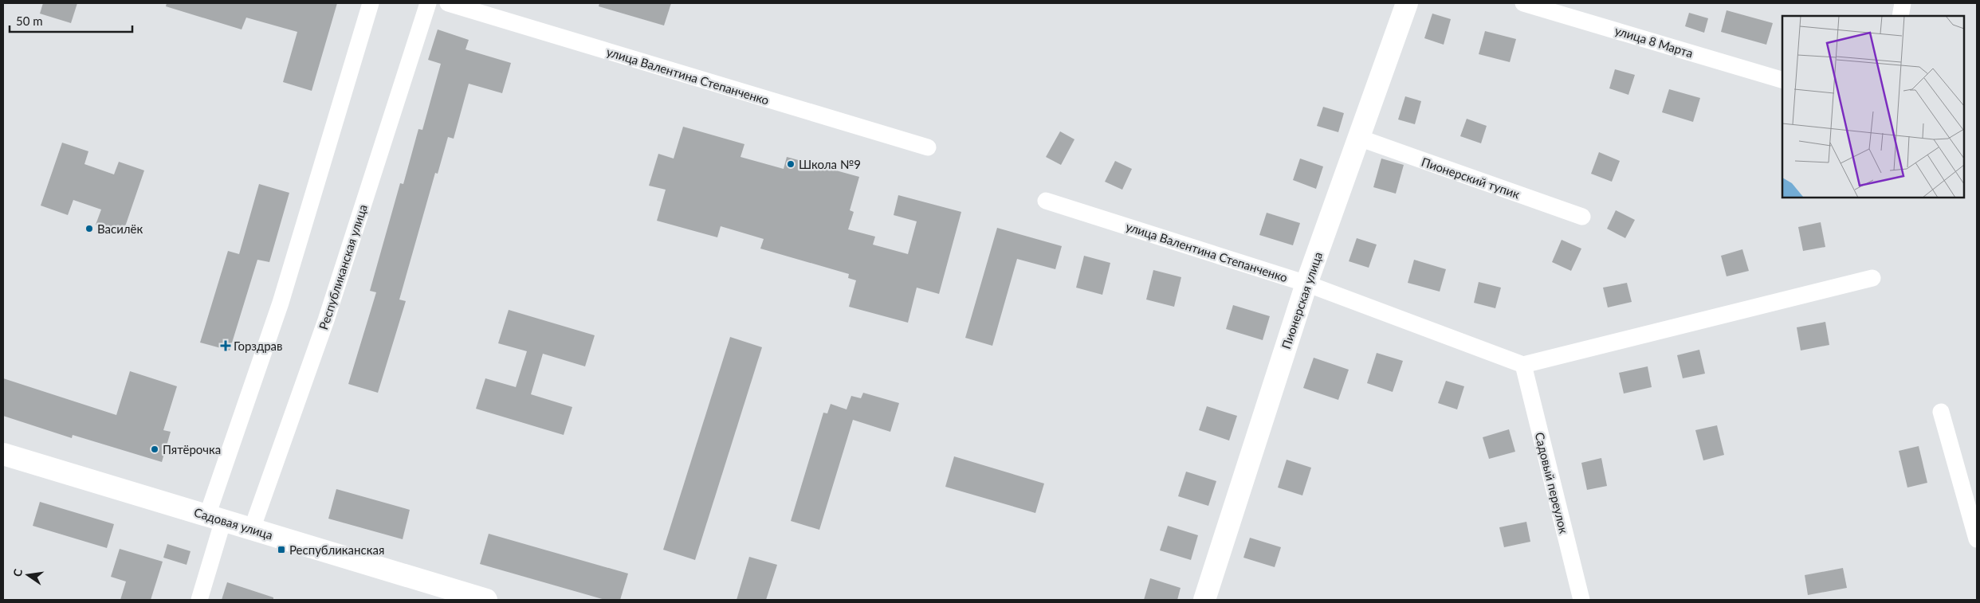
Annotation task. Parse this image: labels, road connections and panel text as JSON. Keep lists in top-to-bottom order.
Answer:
{
  "streets": {
    "street": [
      "улица 8 Марта",
      "улица Валентина Степанченко",
      "Пионерский тупик",
      "Республиканская улица",
      "Пионерская улица",
      "Садовый переулок",
      "Садовая улица"
    ]
  },
  "crossings": [
    ["улица Валентина Степанченко", "Пионерская улица"],
    ["улица Валентина Степанченко", "Садовый переулок"],
    ["Пионерский тупик", "Пионерская улица"],
    ["Республиканская улица", "Садовая улица"]
  ],
  "places": {
    "other": ["Школа №9", "Василёк", "Пятёрочка"],
    "health": ["Горздрав"],
    "transit": ["Республиканская"]
  },
  "scale_bar": "50 m",
  "north": "left"
}
